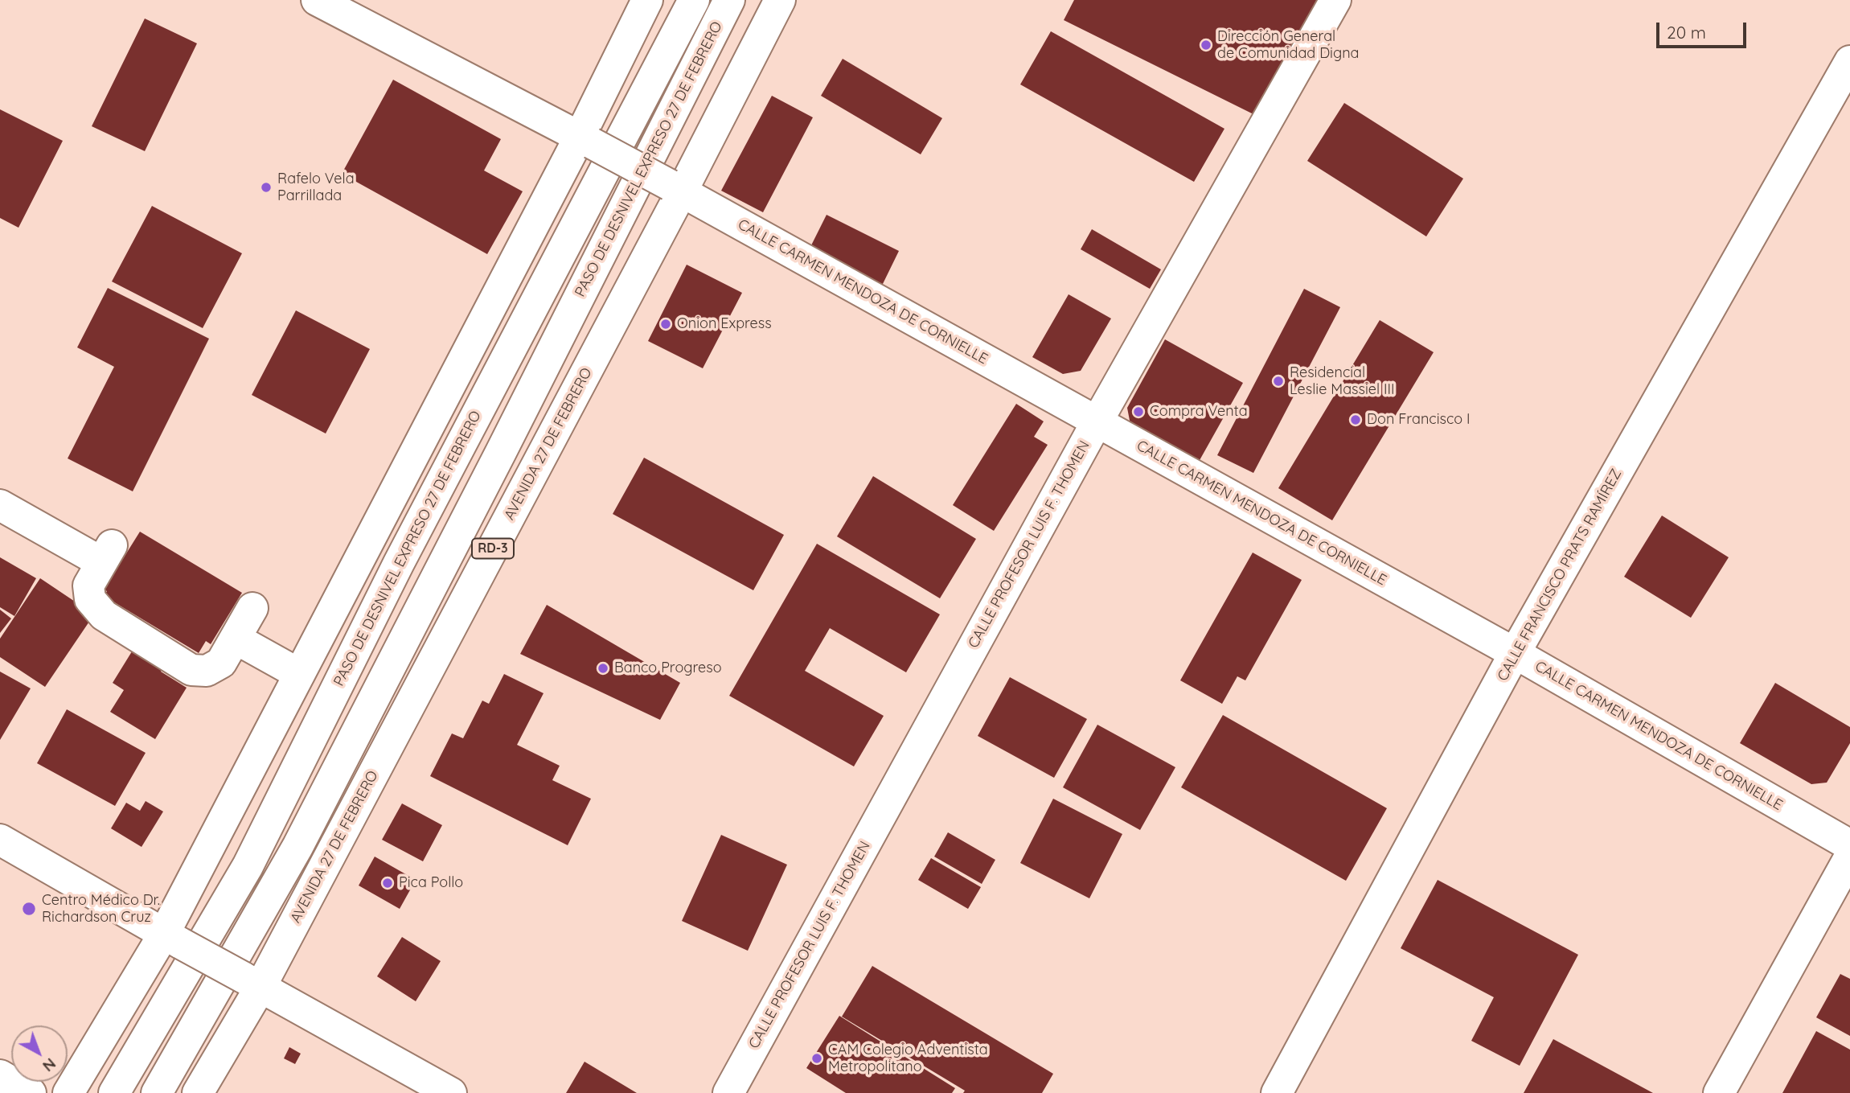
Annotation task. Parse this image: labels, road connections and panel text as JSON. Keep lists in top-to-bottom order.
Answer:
{
  "streets": {
    "main road": [
      "PASO DE DESNIVEL EXPRESO 27 DE FEBRERO",
      "CALLE CARMEN MENDOZA DE CORNIELLE",
      "AVENIDA 27 DE FEBRERO",
      "CALLE PROFESOR LUIS F. THOMEN",
      "RD-3",
      "CALLE FRANCISCO PRATS RAMÍREZ"
    ]
  },
  "crossings": [
    ["CALLE CARMEN MENDOZA DE CORNIELLE", "AVENIDA 27 DE FEBRERO"],
    ["CALLE CARMEN MENDOZA DE CORNIELLE", "CALLE PROFESOR LUIS F. THOMEN"],
    ["CALLE CARMEN MENDOZA DE CORNIELLE", "CALLE FRANCISCO PRATS RAMÍREZ"]
  ],
  "places": [
    "Dirección General de Comunidad Digna",
    "Rafelo Vela Parrillada",
    "Onion Express",
    "Residencial Leslie Massiel III",
    "Compra Venta",
    "Don Francisco I",
    "Banco Progreso",
    "Pica Pollo",
    "Centro Médico Dr. Richardson Cruz",
    "CAM Colegio Adventista Metropolitano"
  ],
  "scale_bar": "20 m",
  "north": "bottom right"
}
